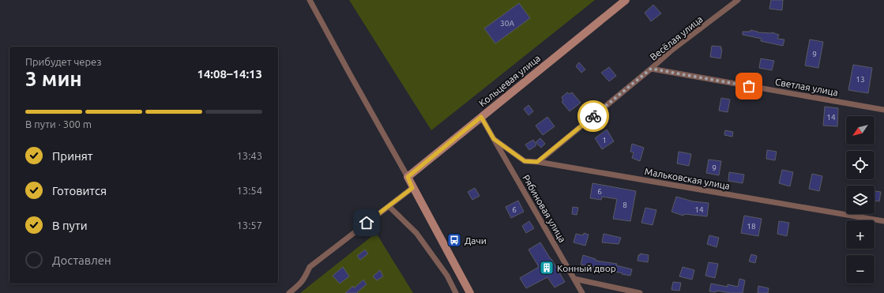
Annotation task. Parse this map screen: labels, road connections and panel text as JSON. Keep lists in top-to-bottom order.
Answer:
{
  "streets": {
    "street": [
      "Весёлая улица",
      "Кольцевая улица",
      "Светлая улица",
      "Мальковская улица",
      "Рябиновая улица"
    ]
  },
  "crossings": [
    ["Весёлая улица", "Светлая улица"],
    ["Весёлая улица", "Мальковская улица"],
    ["Кольцевая улица", "Рябиновая улица"],
    ["Мальковская улица", "Рябиновая улица"]
  ],
  "places": {
    "bus stop": ["Дачи"],
    "building": ["Конный двор"]
  },
  "house_numbers": [
    "30А",
    "9",
    "13",
    "14",
    "1",
    "9",
    "6",
    "8",
    "6",
    "14",
    "18"
  ],
  "north": "bottom left",
  "page": {
    "heading": ["3 мин", "Прибудет через", "14:08–14:13"],
    "bar": "В пути · 300 m",
    "map_buttons": ["+", "−"],
    "list": [
      ["Принят", "13:43"],
      ["Готовится", "13:54"],
      ["В пути", "13:57"],
      "Доставлен"
    ]
  }
}
